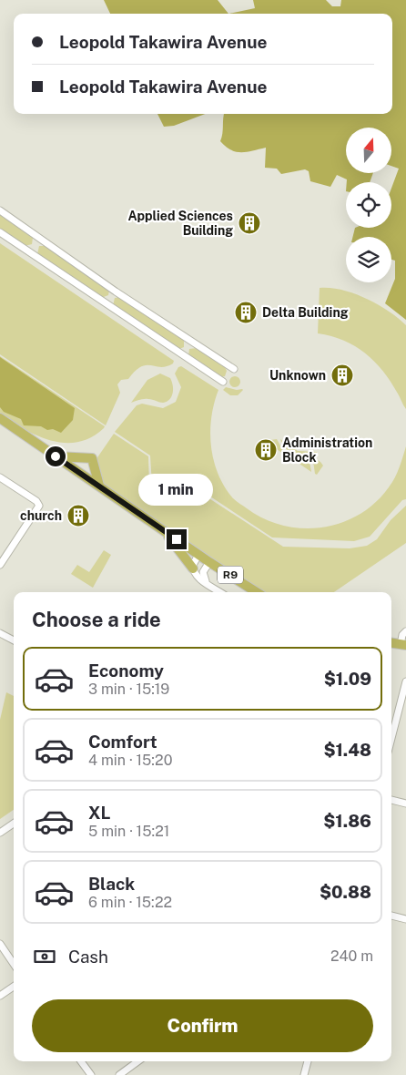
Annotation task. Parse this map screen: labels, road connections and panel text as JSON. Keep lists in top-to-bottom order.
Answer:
{
  "streets": {
    "highway": ["R9"]
  },
  "places": {
    "building": [
      "Applied Sciences Building",
      "Delta Building",
      "Unknown",
      "Administration Block",
      "church"
    ]
  },
  "north": "top",
  "page": {
    "banner": ["Leopold Takawira Avenue", "Leopold Takawira Avenue"],
    "bubble": "1 min",
    "heading": "Choose a ride",
    "list": [
      {
        "name": "Economy",
        "note": "3 min · 15:19",
        "value": "$1.09"
      },
      {
        "name": "Comfort",
        "note": "4 min · 15:20",
        "value": "$1.48"
      },
      {
        "name": "XL",
        "note": "5 min · 15:21",
        "value": "$1.86"
      },
      {
        "name": "Black",
        "note": "6 min · 15:22",
        "value": "$0.88"
      }
    ],
    "pay": ["Cash", "240 m"],
    "buttons": "Confirm"
  }
}
